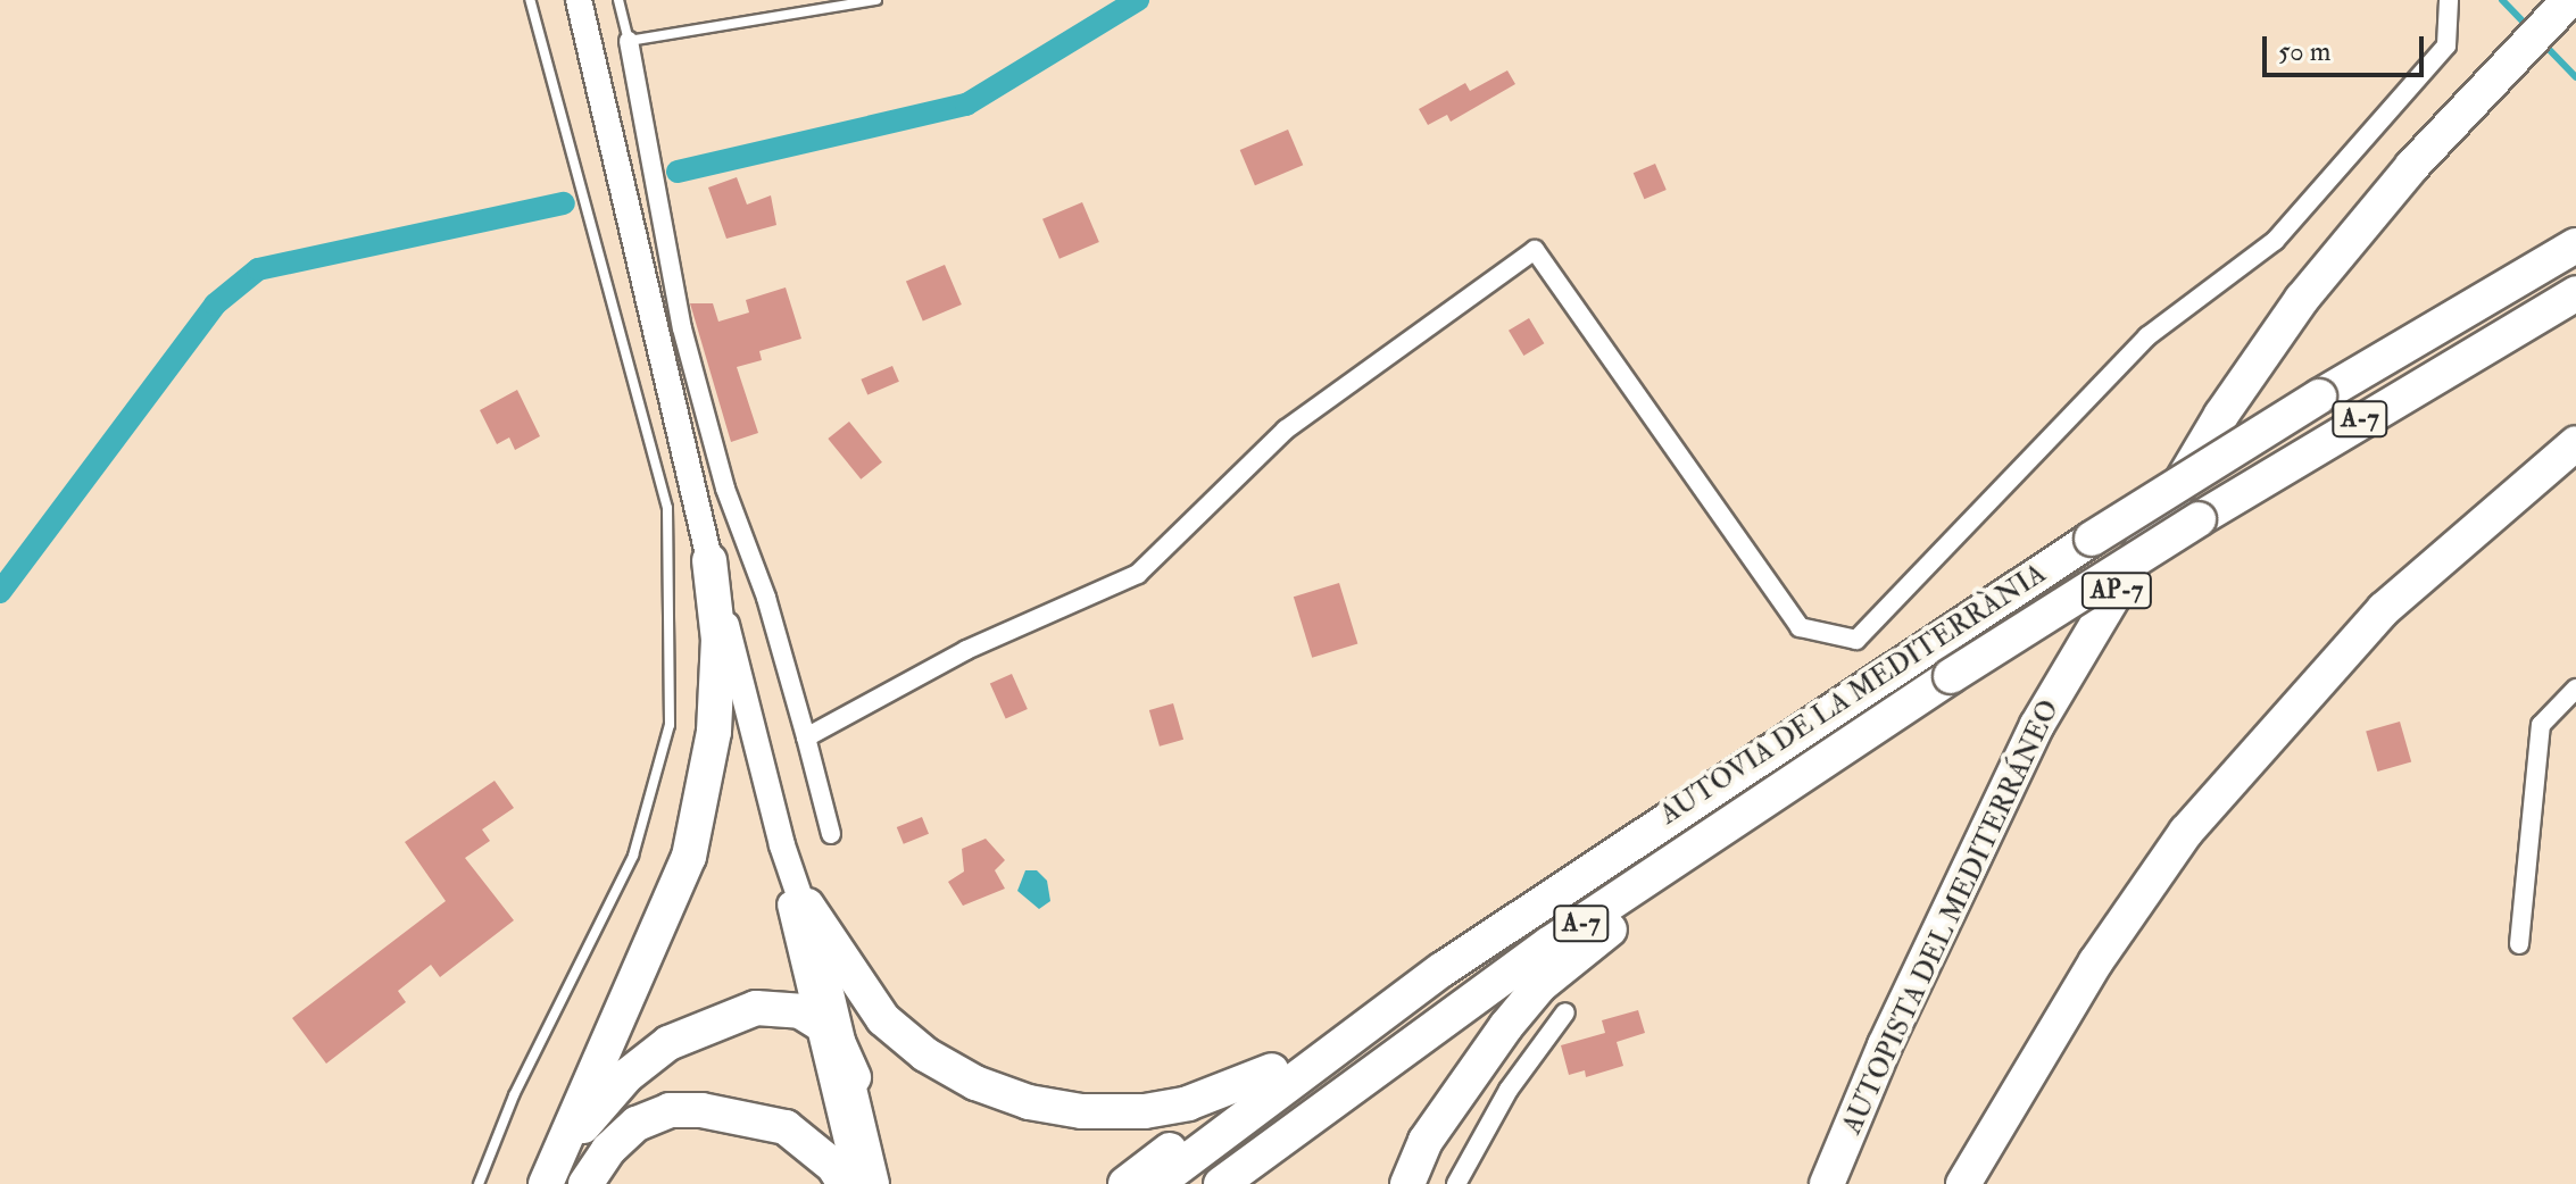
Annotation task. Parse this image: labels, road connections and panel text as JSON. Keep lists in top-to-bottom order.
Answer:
{
  "streets": {
    "highway": [
      "A-7",
      "AP-7",
      "AUTOVIA DE LA MEDITERRÀNIA",
      "AUTOPISTA DEL MEDITERRÁNEO"
    ]
  },
  "scale_bar": "50 m"
}
